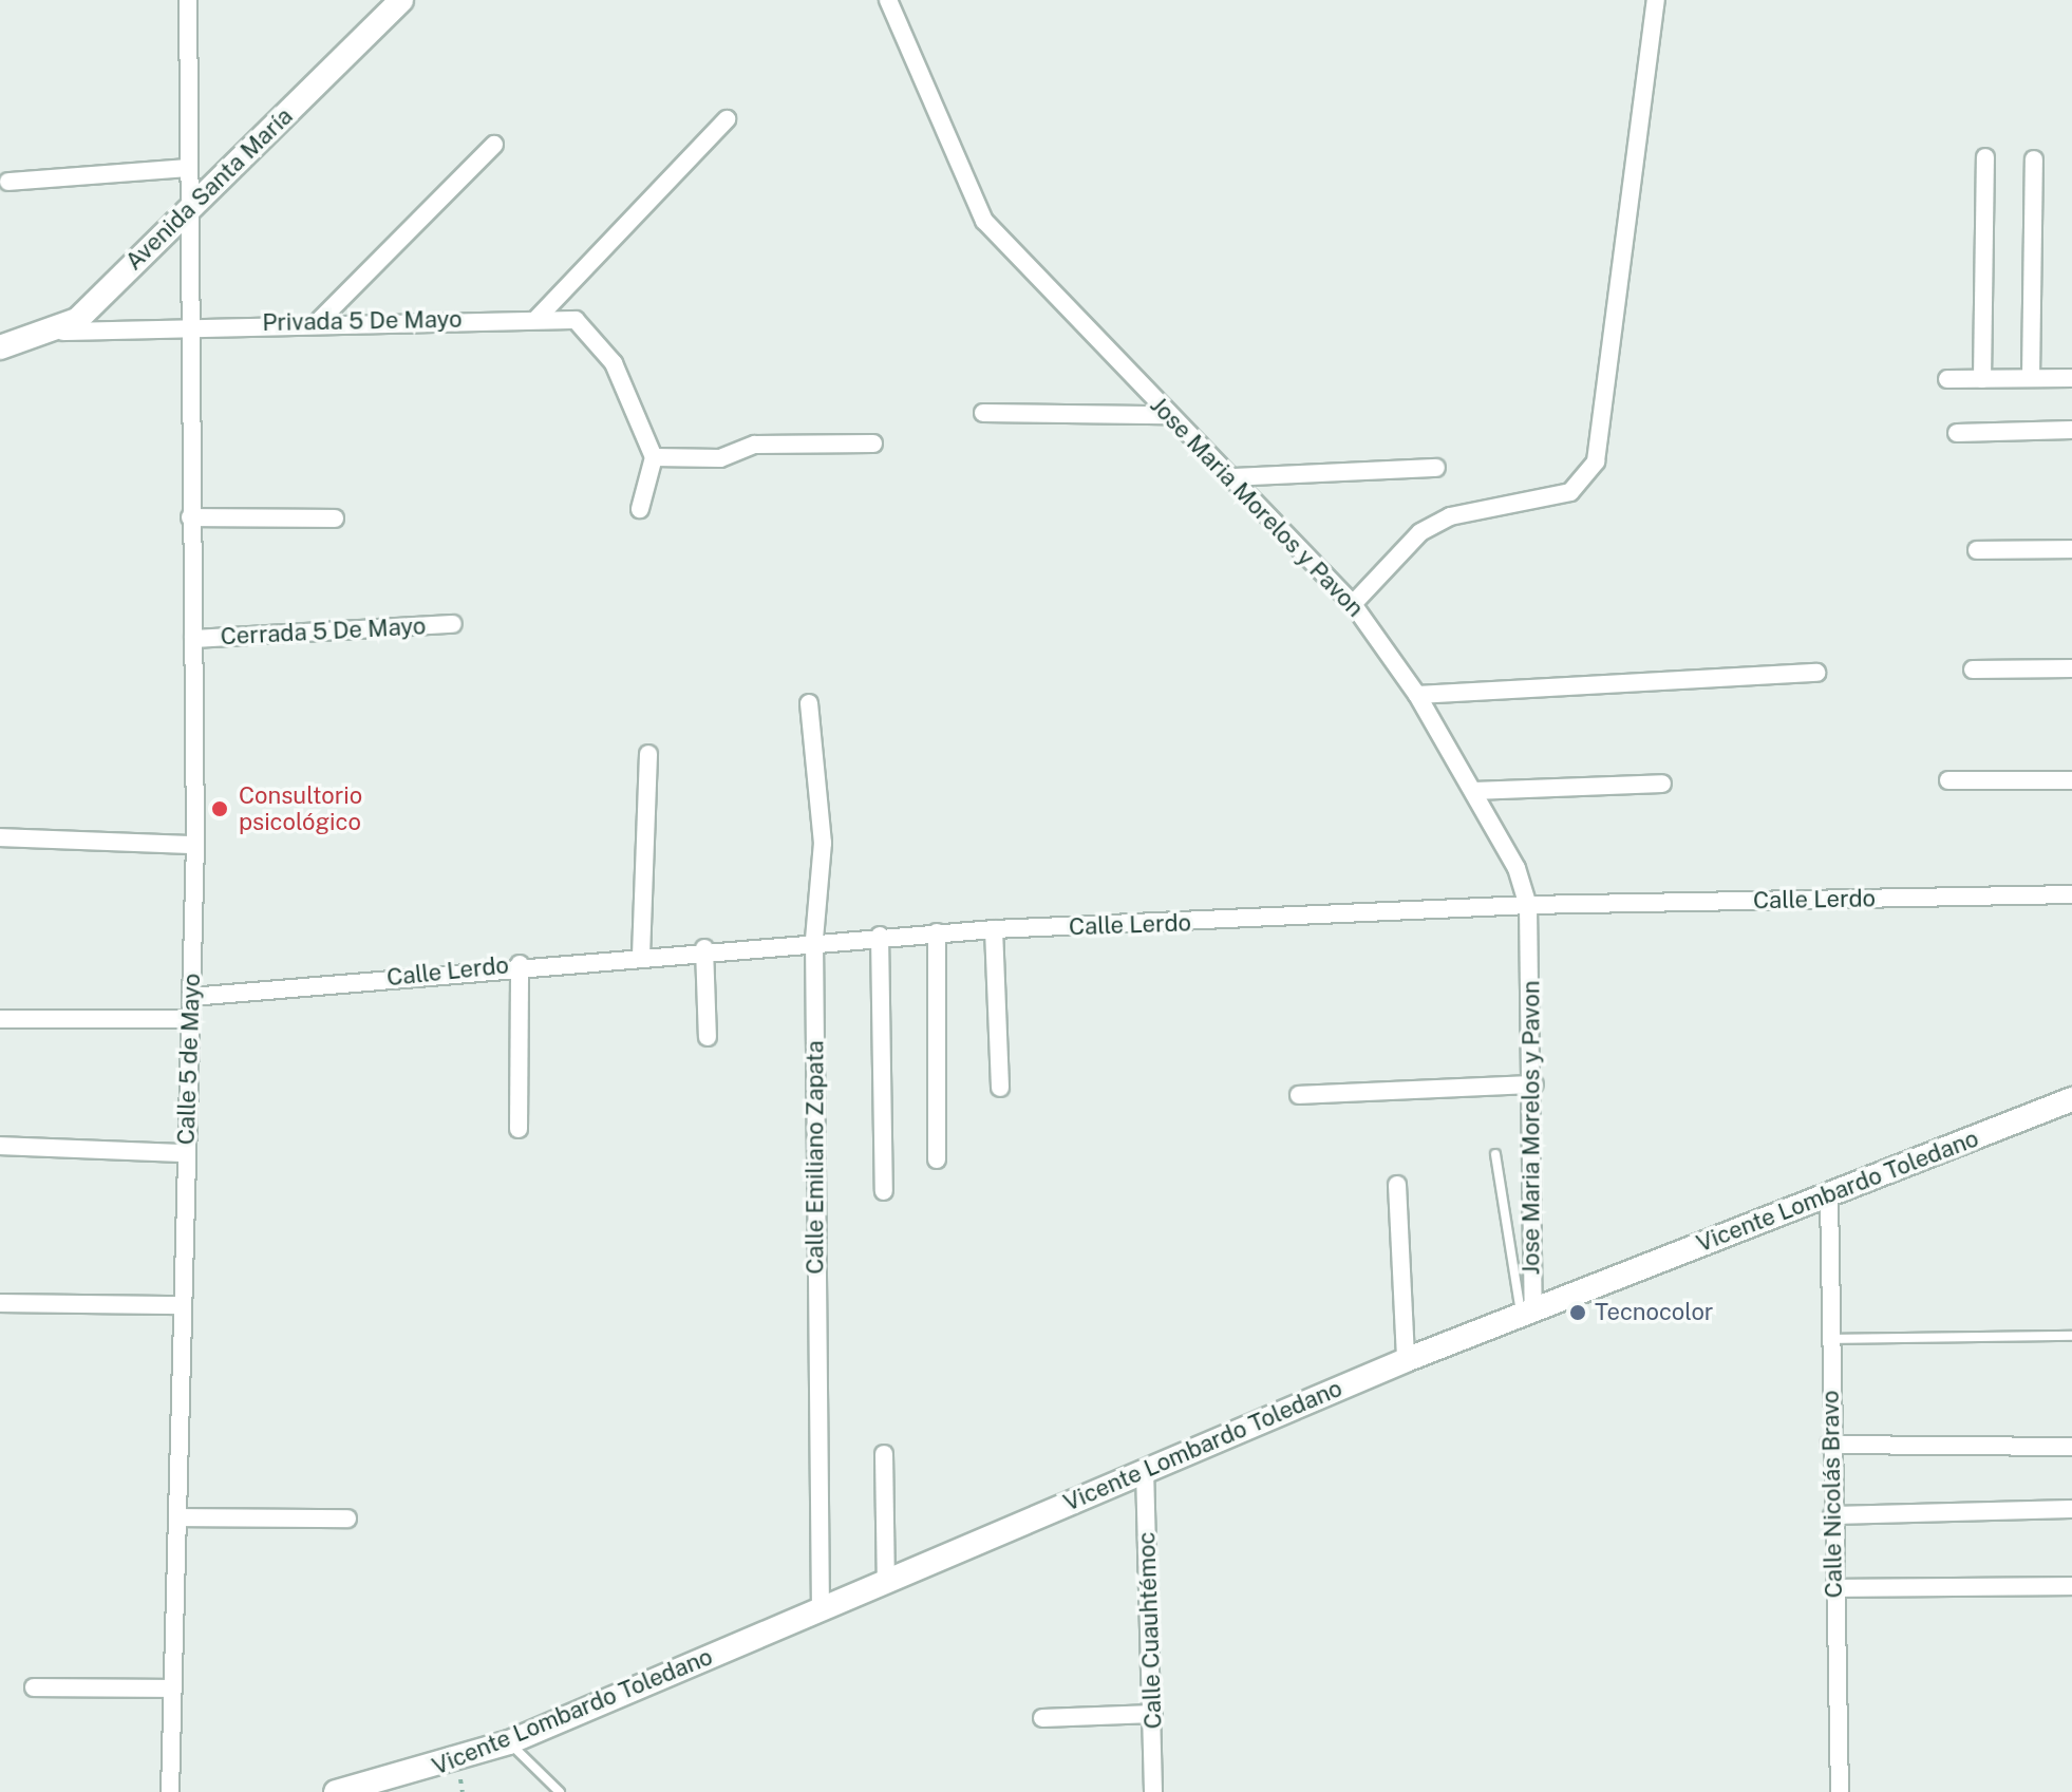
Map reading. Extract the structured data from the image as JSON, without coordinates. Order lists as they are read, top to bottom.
{
  "streets": {
    "main road": ["Avenida Santa María", "Vicente Lombardo Toledano"],
    "street": [
      "Privada 5 De Mayo",
      "Jose Maria Morelos y Pavon",
      "Cerrada 5 De Mayo",
      "Calle Lerdo",
      "Calle 5 de Mayo",
      "Calle Emiliano Zapata",
      "Calle Nicolás Bravo",
      "Calle Cuauhtémoc"
    ]
  },
  "crossings": [
    ["Avenida Santa María", "Calle 5 de Mayo"],
    ["Privada 5 De Mayo", "Calle 5 de Mayo"],
    ["Jose Maria Morelos y Pavon", "Calle Lerdo"],
    ["Jose Maria Morelos y Pavon", "Vicente Lombardo Toledano"],
    ["Cerrada 5 De Mayo", "Calle 5 de Mayo"],
    ["Calle Lerdo", "Calle 5 de Mayo"],
    ["Calle Lerdo", "Calle Emiliano Zapata"],
    ["Calle Emiliano Zapata", "Vicente Lombardo Toledano"],
    ["Vicente Lombardo Toledano", "Calle Nicolás Bravo"],
    ["Vicente Lombardo Toledano", "Calle Cuauhtémoc"]
  ],
  "places": ["Consultorio psicológico", "Tecnocolor"]
}
